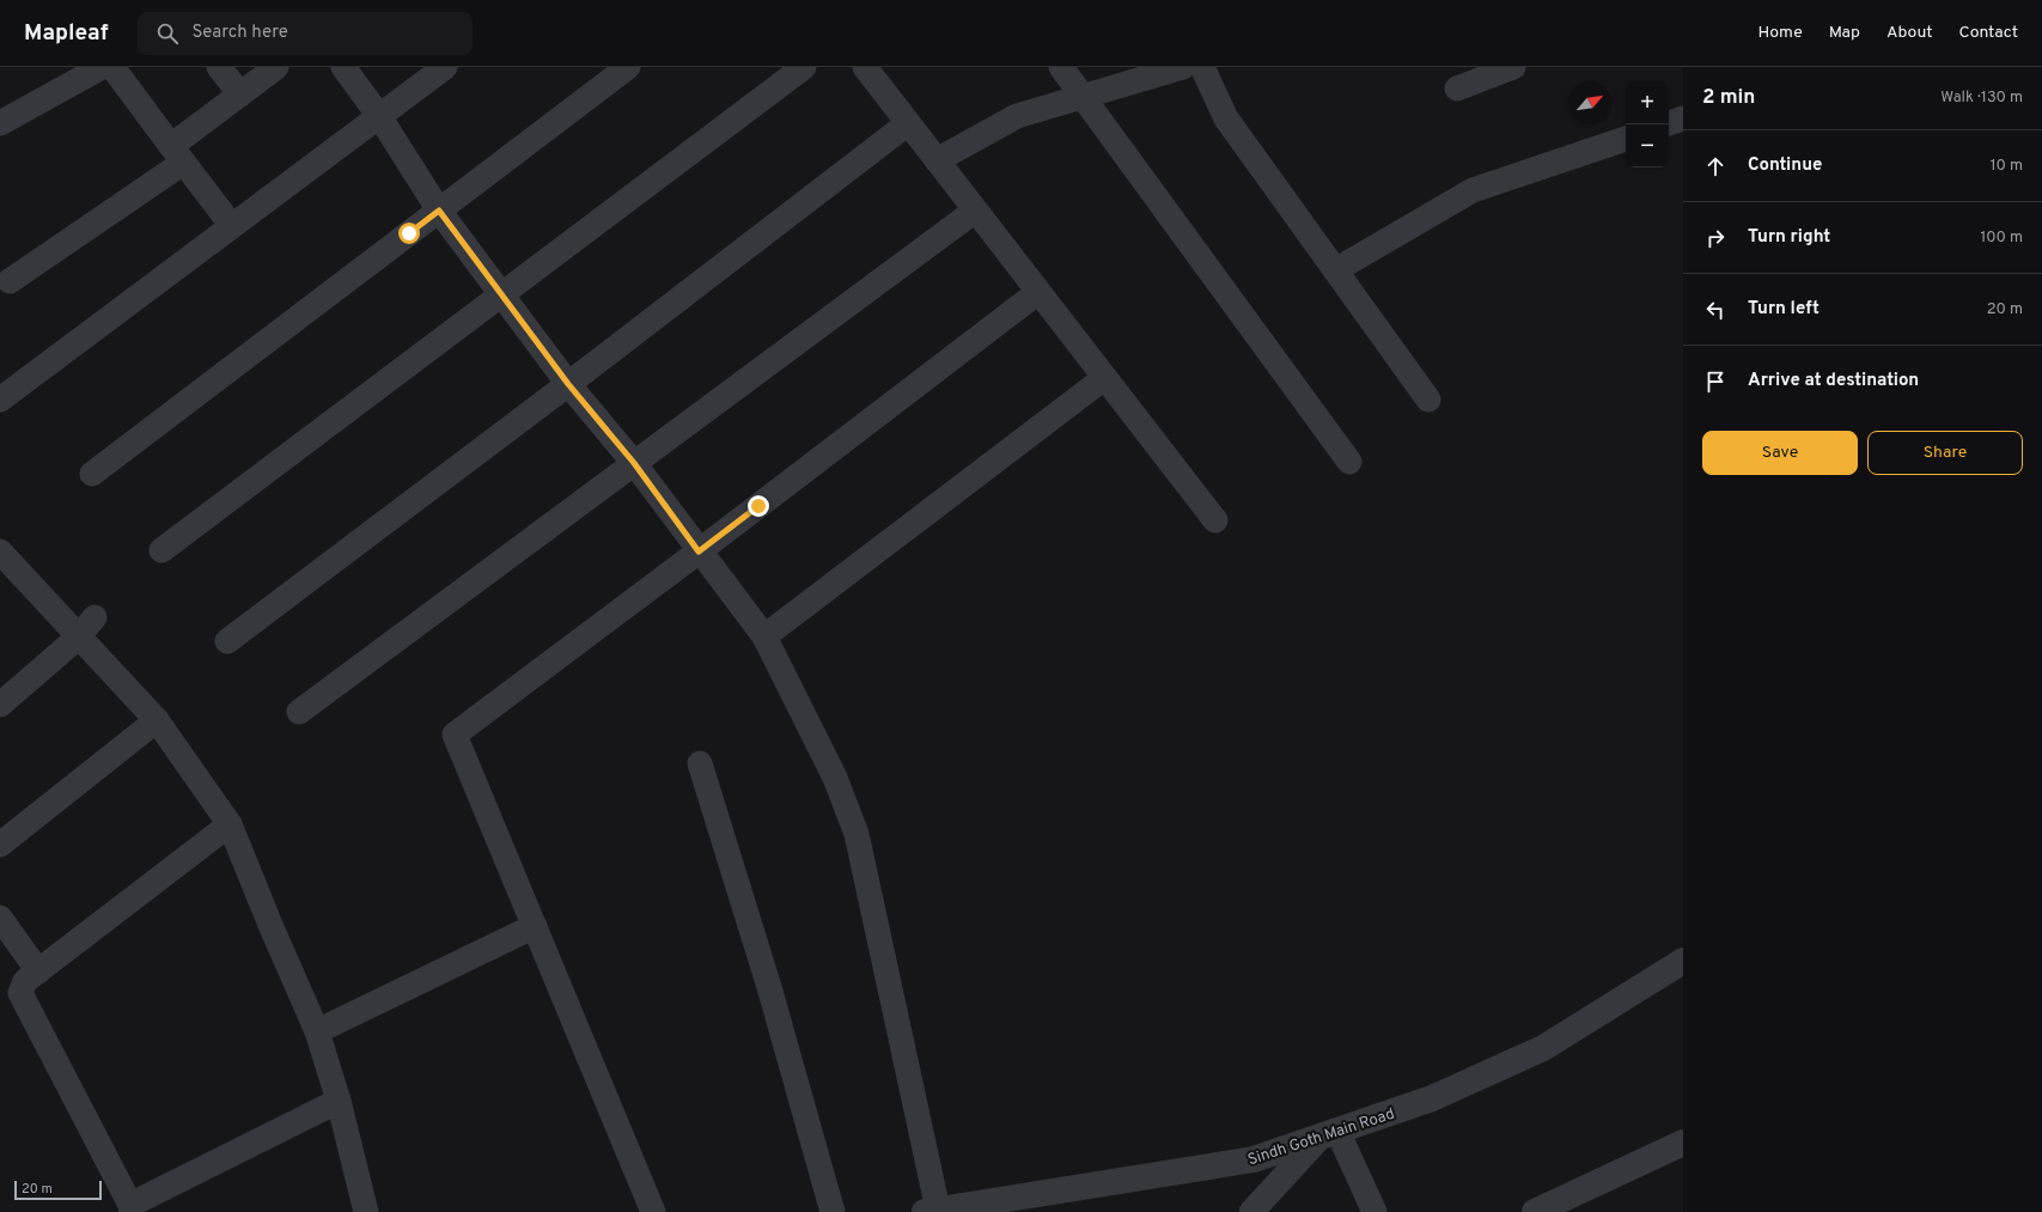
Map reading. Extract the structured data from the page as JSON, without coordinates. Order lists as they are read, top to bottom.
{
  "streets": {
    "street": ["Sindh Goth Main Road"]
  },
  "scale_bar": "20 m",
  "north": "top right",
  "page": {
    "header": "Mapleaf",
    "search": "Search here",
    "nav": [
      "Home",
      "Map",
      "About",
      "Contact"
    ],
    "heading": ["2 min", "Walk · 130 m"],
    "map_buttons": ["+", "−"],
    "list": [
      ["Continue", "10 m"],
      ["Turn right", "100 m"],
      ["Turn left", "20 m"],
      "Arrive at destination"
    ],
    "buttons": ["Save", "Share"],
    "scale": "20 m"
  }
}
